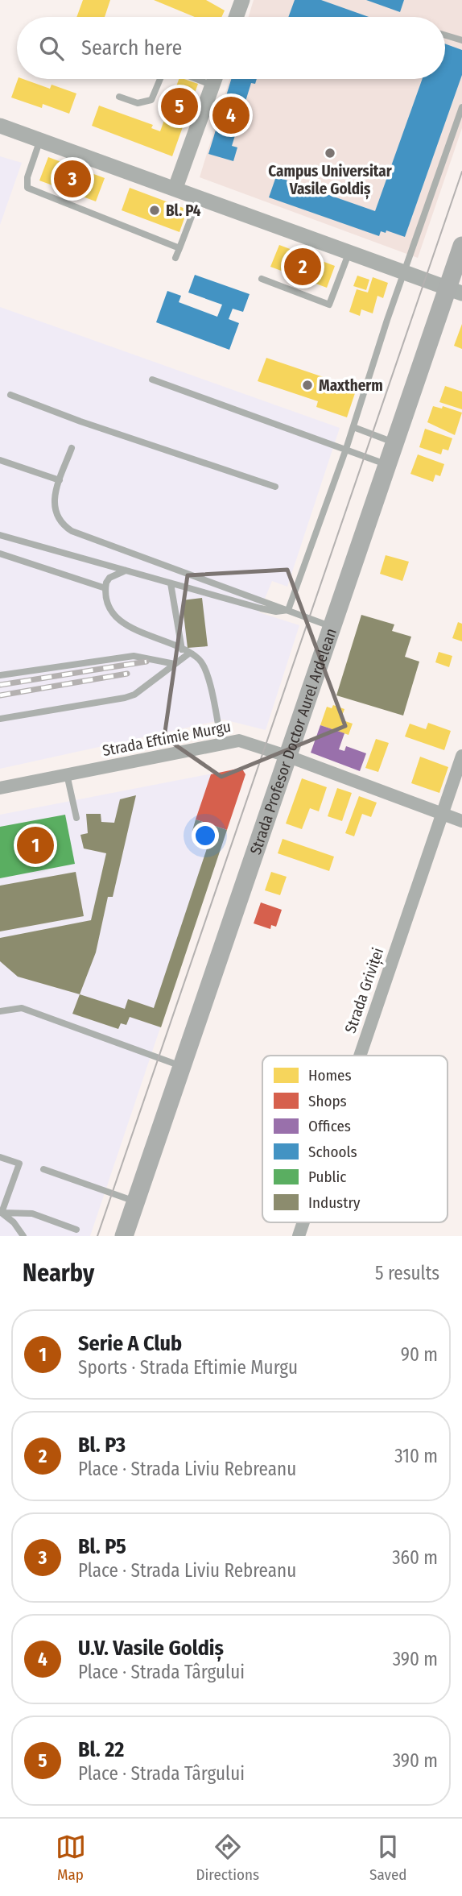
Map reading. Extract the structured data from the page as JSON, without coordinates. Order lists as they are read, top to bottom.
{
  "streets": {
    "main road": ["Strada Profesor Doctor Aurel Ardelean"],
    "street": ["Strada Eftimie Murgu", "Strada Griviței"]
  },
  "crossings": [
    ["Strada Eftimie Murgu", "Strada Profesor Doctor Aurel Ardelean"],
    ["Strada Eftimie Murgu", "Strada Griviței"]
  ],
  "places": ["Campus Universitar Vasile Goldiș", "Bl. P4", "Maxtherm"],
  "legend": [
    "Homes",
    "Shops",
    "Offices",
    "Schools",
    "Public",
    "Industry"
  ],
  "page": {
    "search": "Search here",
    "pins": [
      "5",
      "4",
      "3",
      "2",
      "1"
    ],
    "heading": ["Nearby", "5 results"],
    "list": [
      {
        "mark": "1",
        "name": "Serie A Club",
        "note": "Sports · Strada Eftimie Murgu",
        "value": "90 m"
      },
      {
        "mark": "2",
        "name": "Bl. P3",
        "note": "Place · Strada Liviu Rebreanu",
        "value": "310 m"
      },
      {
        "mark": "3",
        "name": "Bl. P5",
        "note": "Place · Strada Liviu Rebreanu",
        "value": "360 m"
      },
      {
        "mark": "4",
        "name": "U.V. Vasile Goldiș",
        "note": "Place · Strada Târgului",
        "value": "390 m"
      },
      {
        "mark": "5",
        "name": "Bl. 22",
        "note": "Place · Strada Târgului",
        "value": "390 m"
      }
    ],
    "nav": ["Map", "Directions", "Saved"]
  }
}
